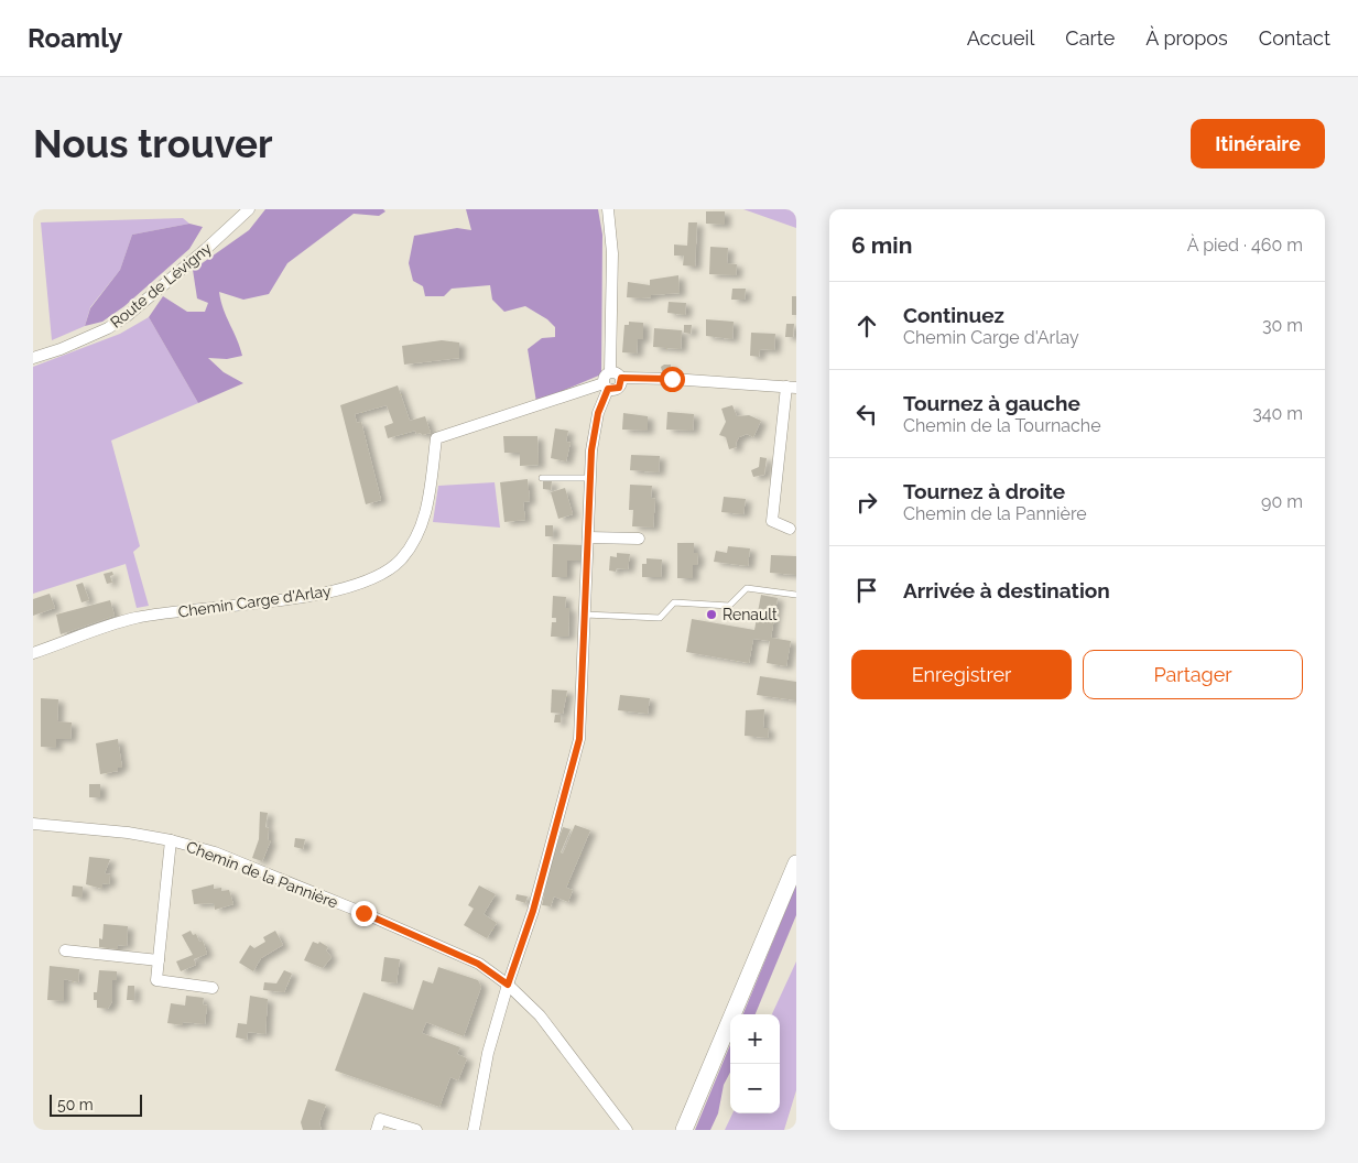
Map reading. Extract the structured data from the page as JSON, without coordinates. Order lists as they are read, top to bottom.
{
  "streets": {
    "street": ["Route de Lévigny", "Chemin Carge d'Arlay", "Chemin de la Pannière"]
  },
  "places": ["Renault"],
  "scale_bar": "50 m",
  "page": {
    "header": "Roamly",
    "nav": [
      "Accueil",
      "Carte",
      "À propos",
      "Contact"
    ],
    "buttons": [
      "Itinéraire",
      ["Enregistrer", "Partager"]
    ],
    "title": "Nous trouver",
    "heading": ["6 min", "À pied · 460 m"],
    "list": [
      ["Continuez", "Chemin Carge d'Arlay", "30 m"],
      ["Tournez à gauche", "Chemin de la Tournache", "340 m"],
      ["Tournez à droite", "Chemin de la Pannière", "90 m"],
      "Arrivée à destination"
    ],
    "map_buttons": ["+", "−"],
    "scale": "50 m"
  }
}
